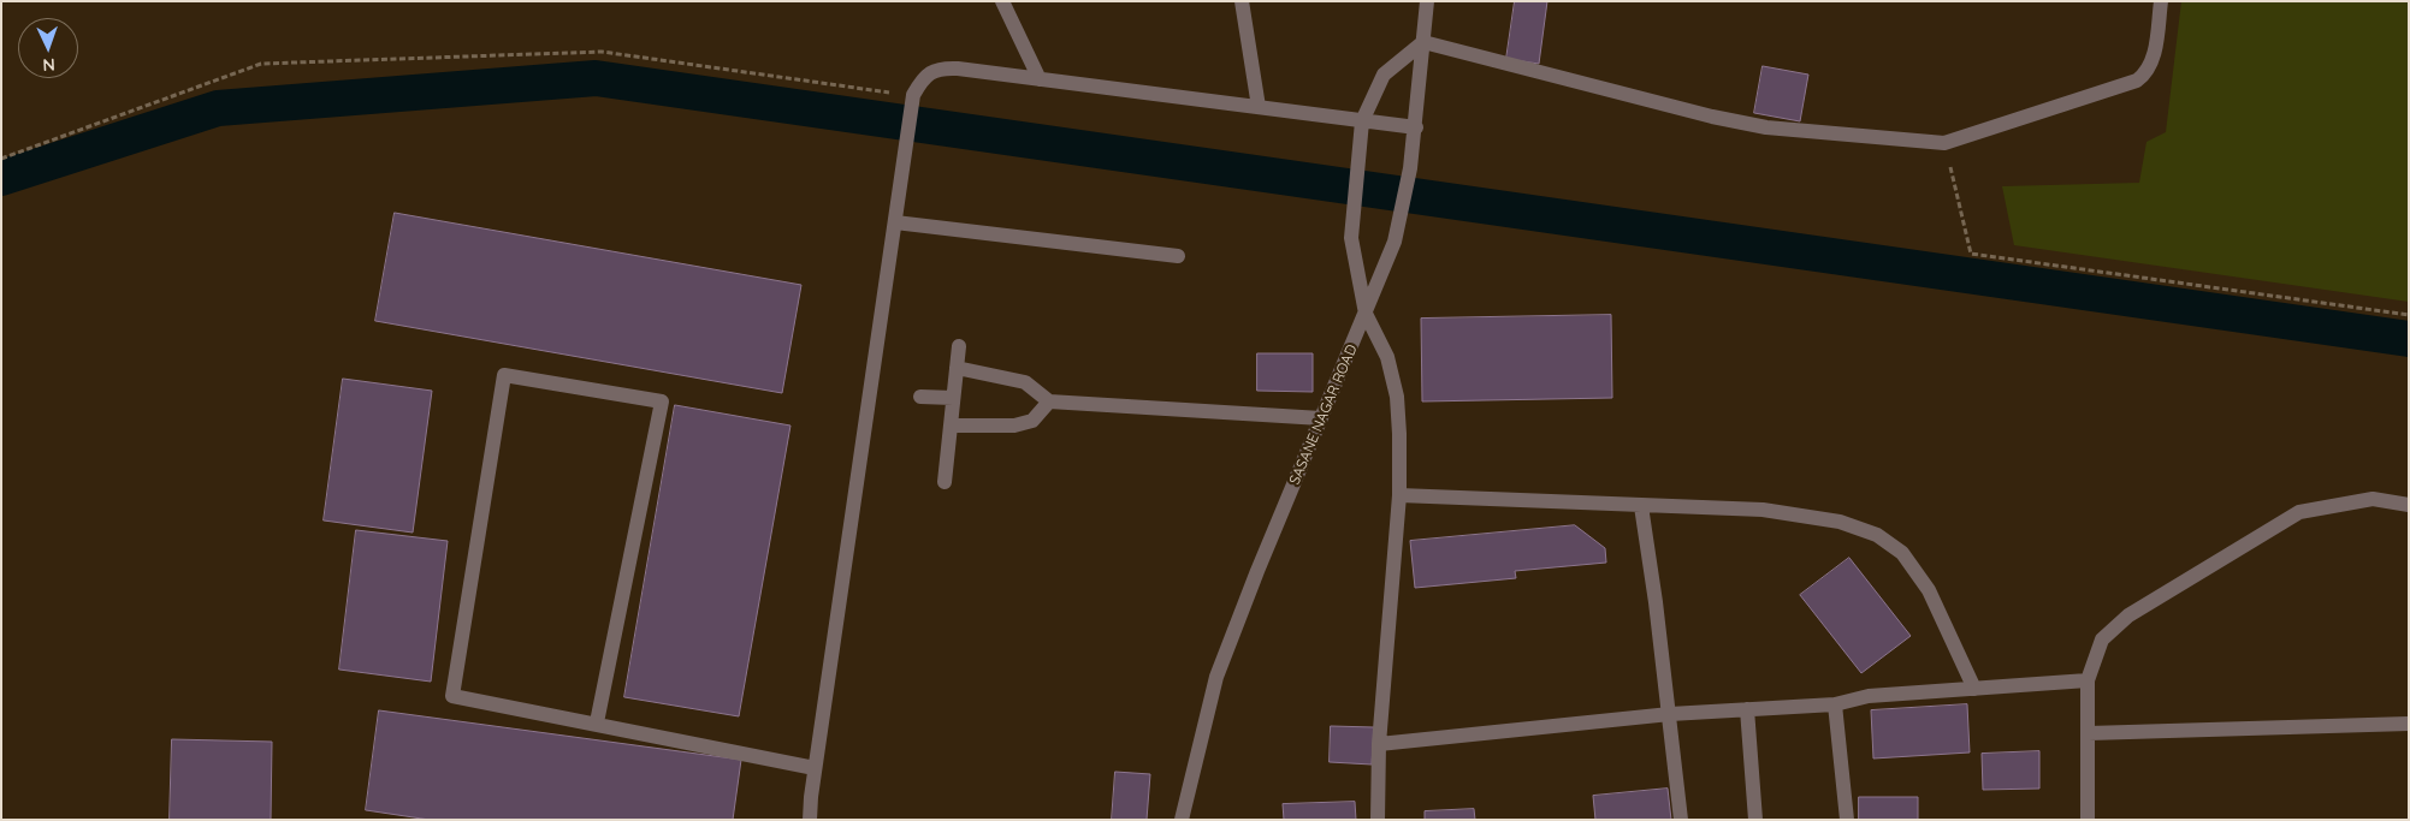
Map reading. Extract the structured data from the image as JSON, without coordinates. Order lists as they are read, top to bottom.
{
  "streets": {
    "street": ["SASANE NAGAR ROAD"]
  },
  "north": "bottom"
}
